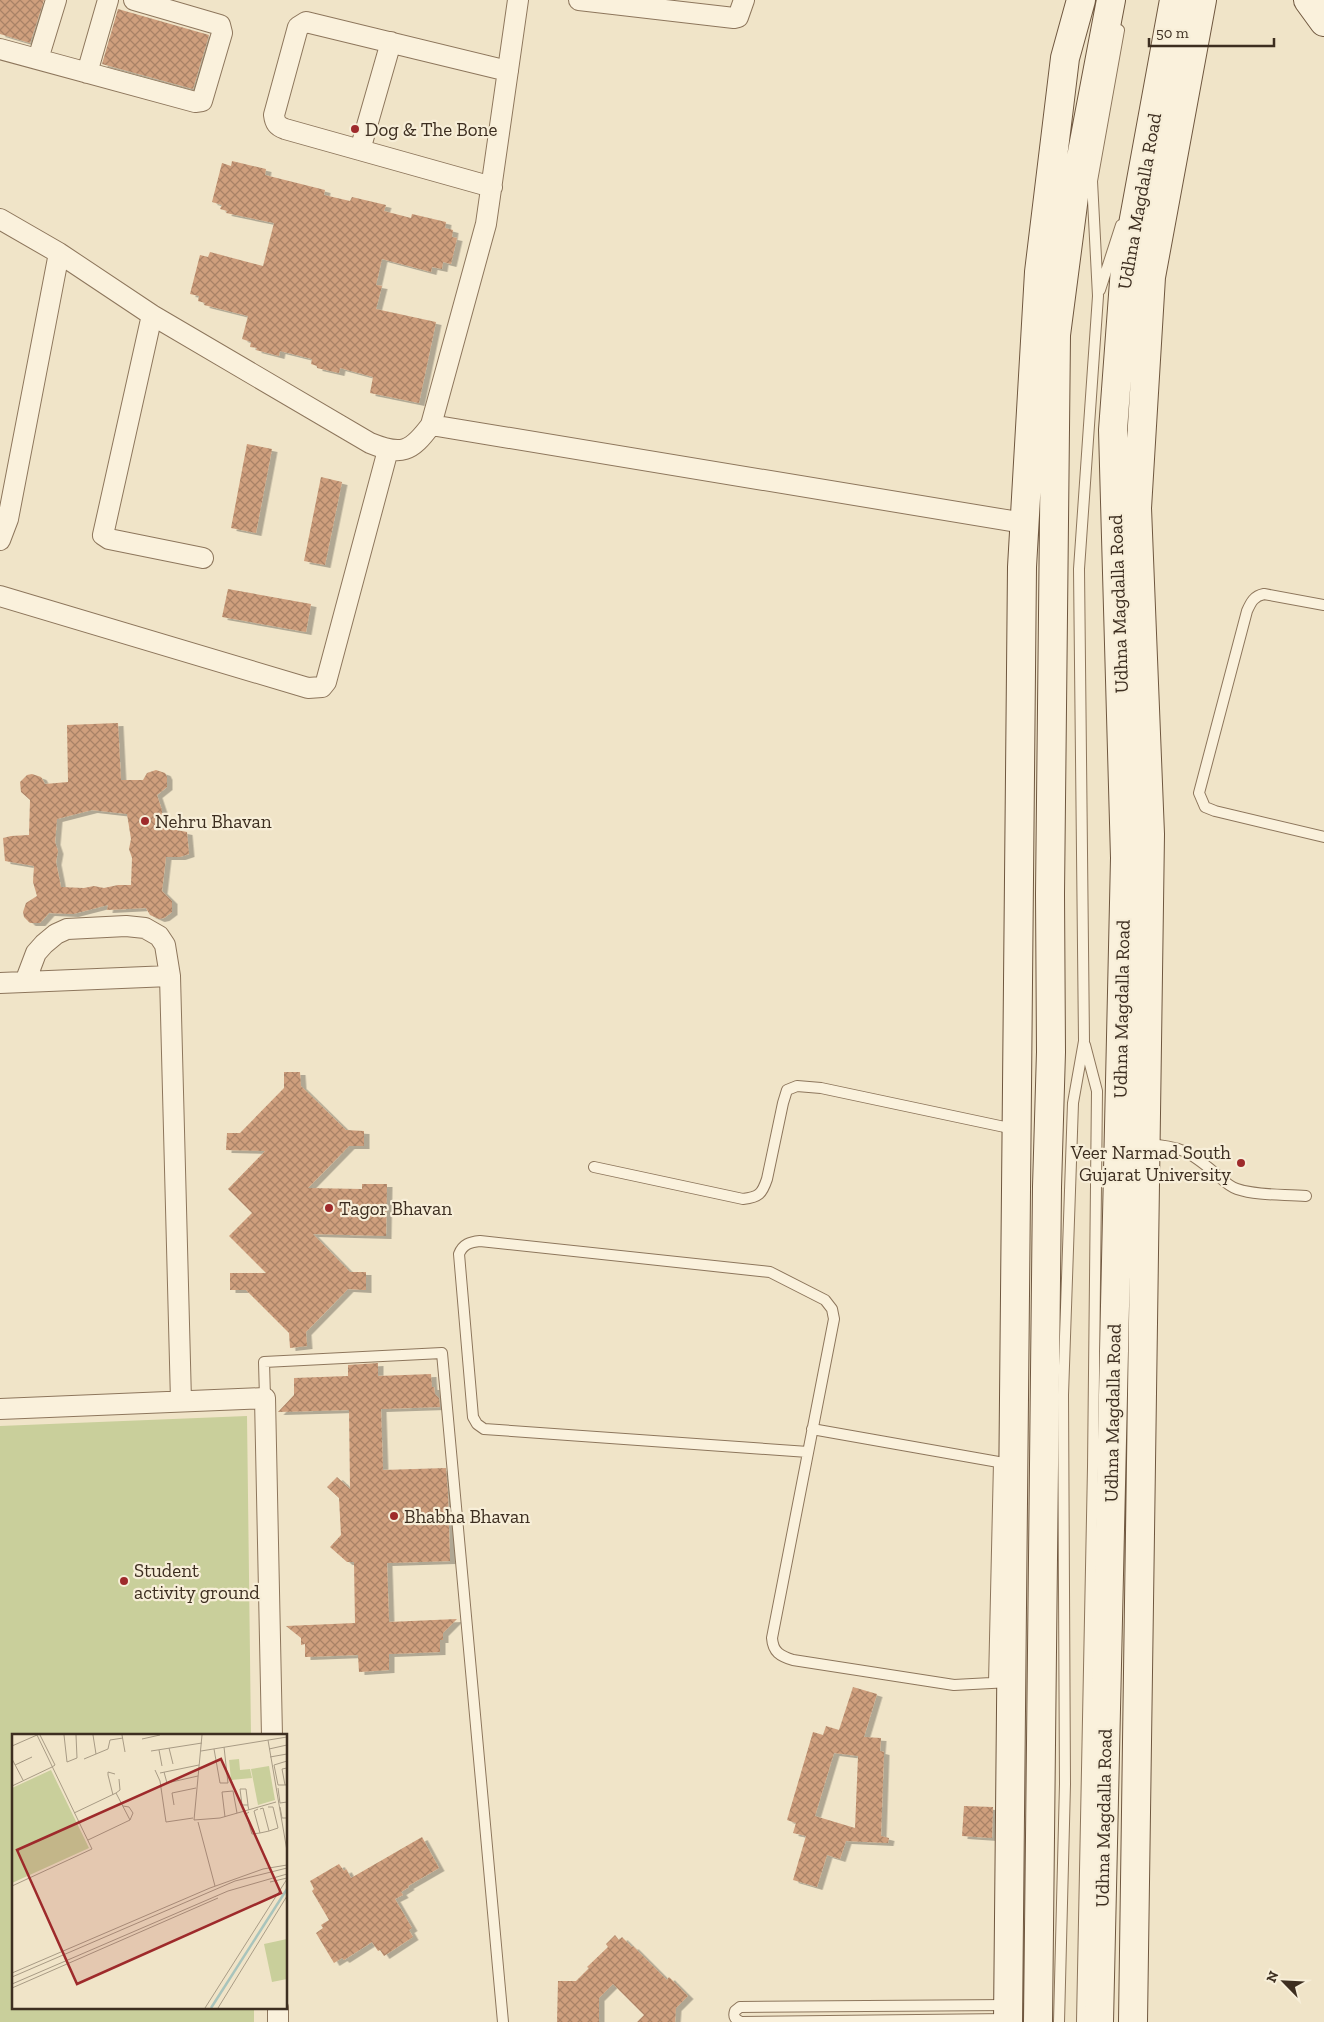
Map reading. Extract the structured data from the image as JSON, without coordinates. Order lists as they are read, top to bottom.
{
  "streets": {
    "main road": ["Udhna Magdalla Road"]
  },
  "places": [
    "Dog & The Bone",
    "Nehru Bhavan",
    "Veer Narmad South Gujarat University",
    "Tagor Bhavan",
    "Bhabha Bhavan",
    "Student activity ground"
  ],
  "scale_bar": "50 m",
  "north": "top left"
}
